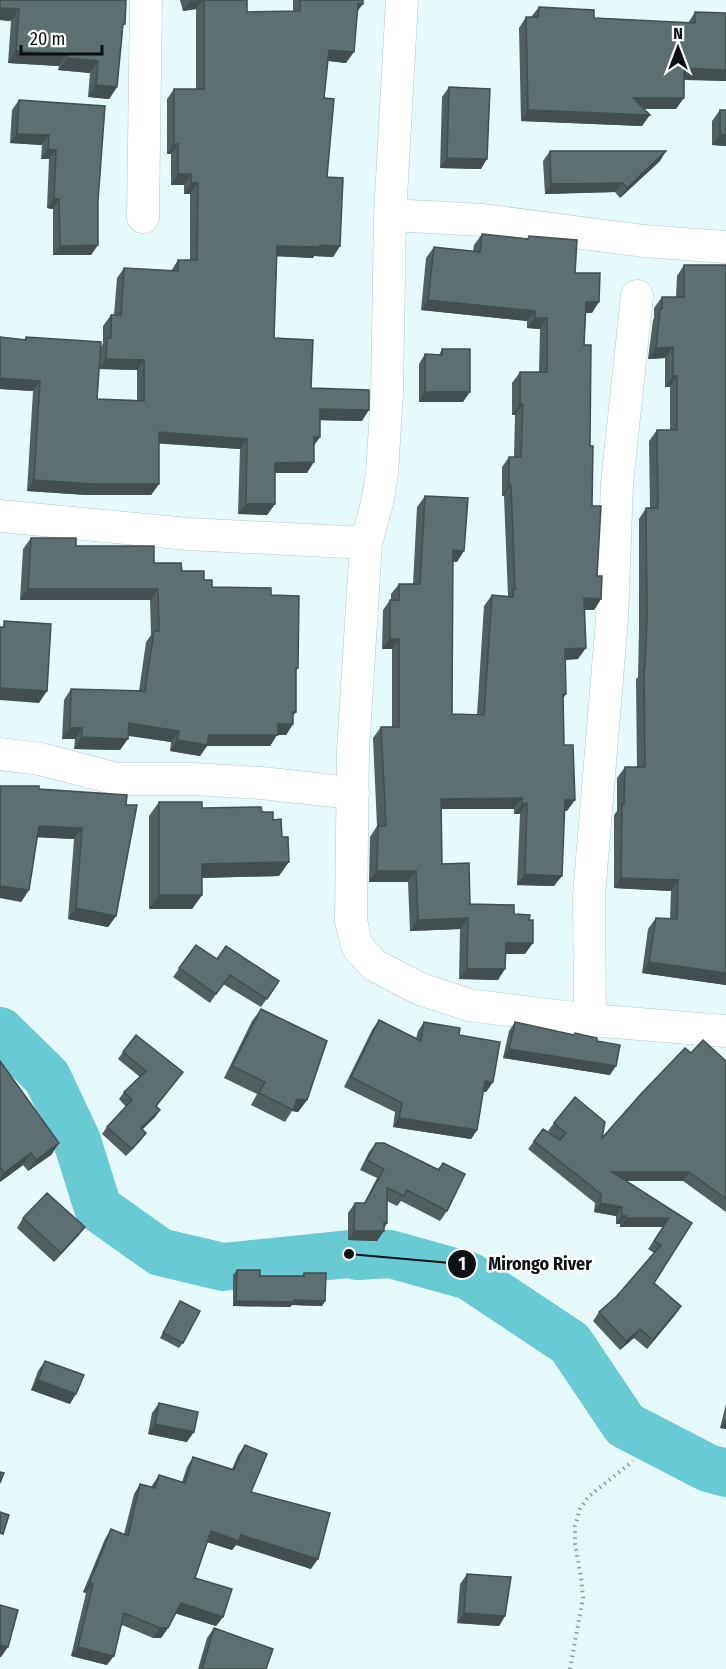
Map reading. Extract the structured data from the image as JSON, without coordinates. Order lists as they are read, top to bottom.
{
  "places": ["Mirongo River"],
  "scale_bar": "20 m",
  "north": "top"
}
